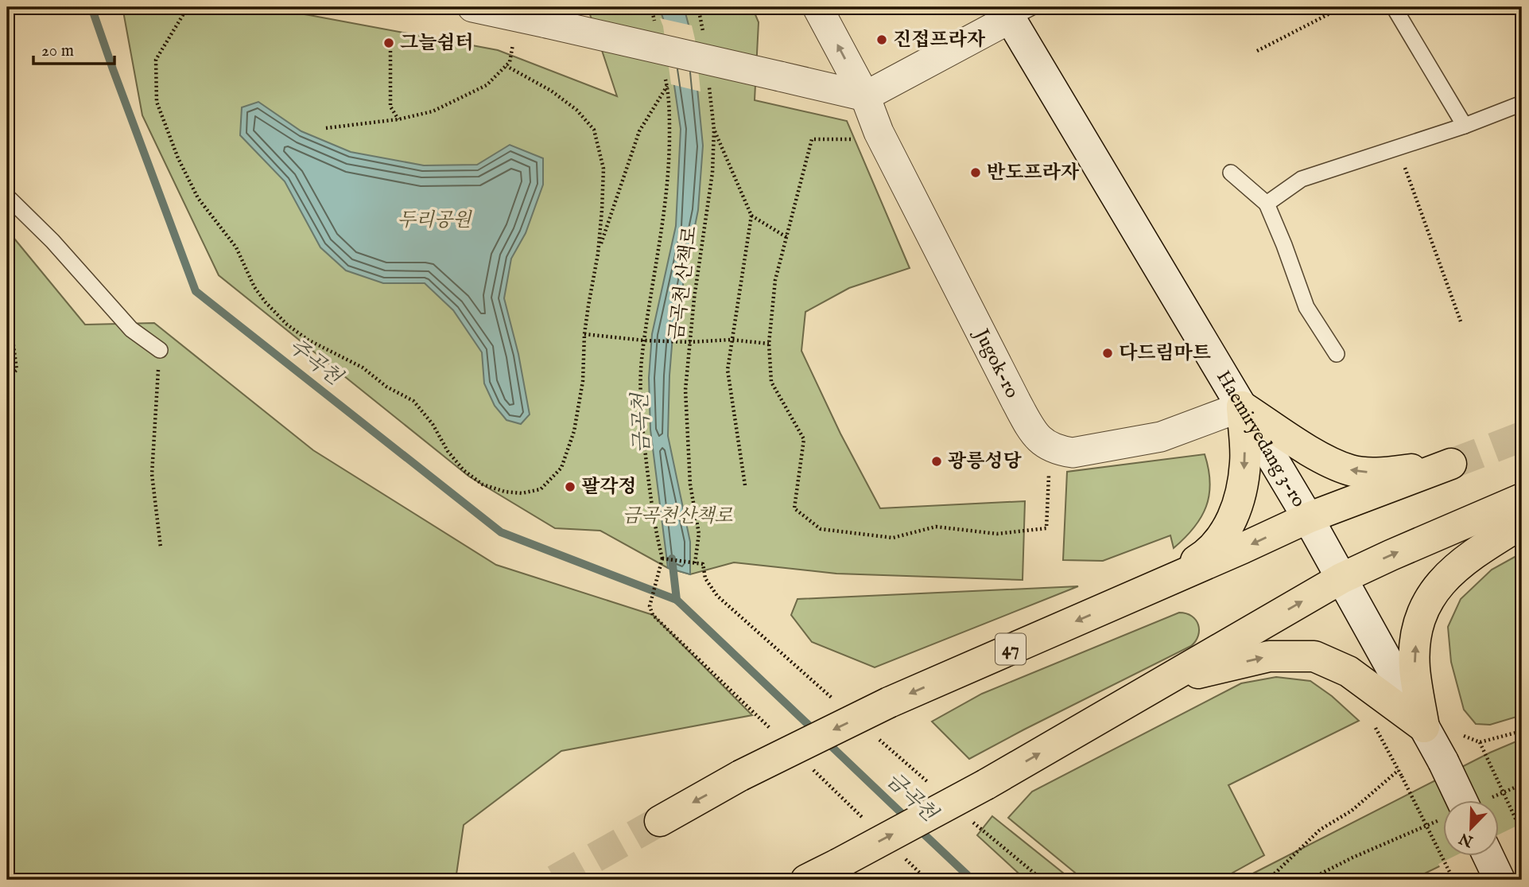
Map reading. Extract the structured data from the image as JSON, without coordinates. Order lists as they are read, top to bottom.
{
  "streets": {
    "highway": ["47"],
    "street": ["Jugok-ro", "Haemiryedang 3-ro"],
    "path": ["금곡천 산책로"]
  },
  "crossings": [
    ["Haemiryedang 3-ro", "47"]
  ],
  "water": ["주곡천", "금곡천"],
  "parks": ["두리공원", "금곡천산책로"],
  "places": [
    "진접프라자",
    "그늘쉼터",
    "반도프라자",
    "다드림마트",
    "광릉성당",
    "팔각정"
  ],
  "scale_bar": "20 m",
  "north": "bottom left"
}
